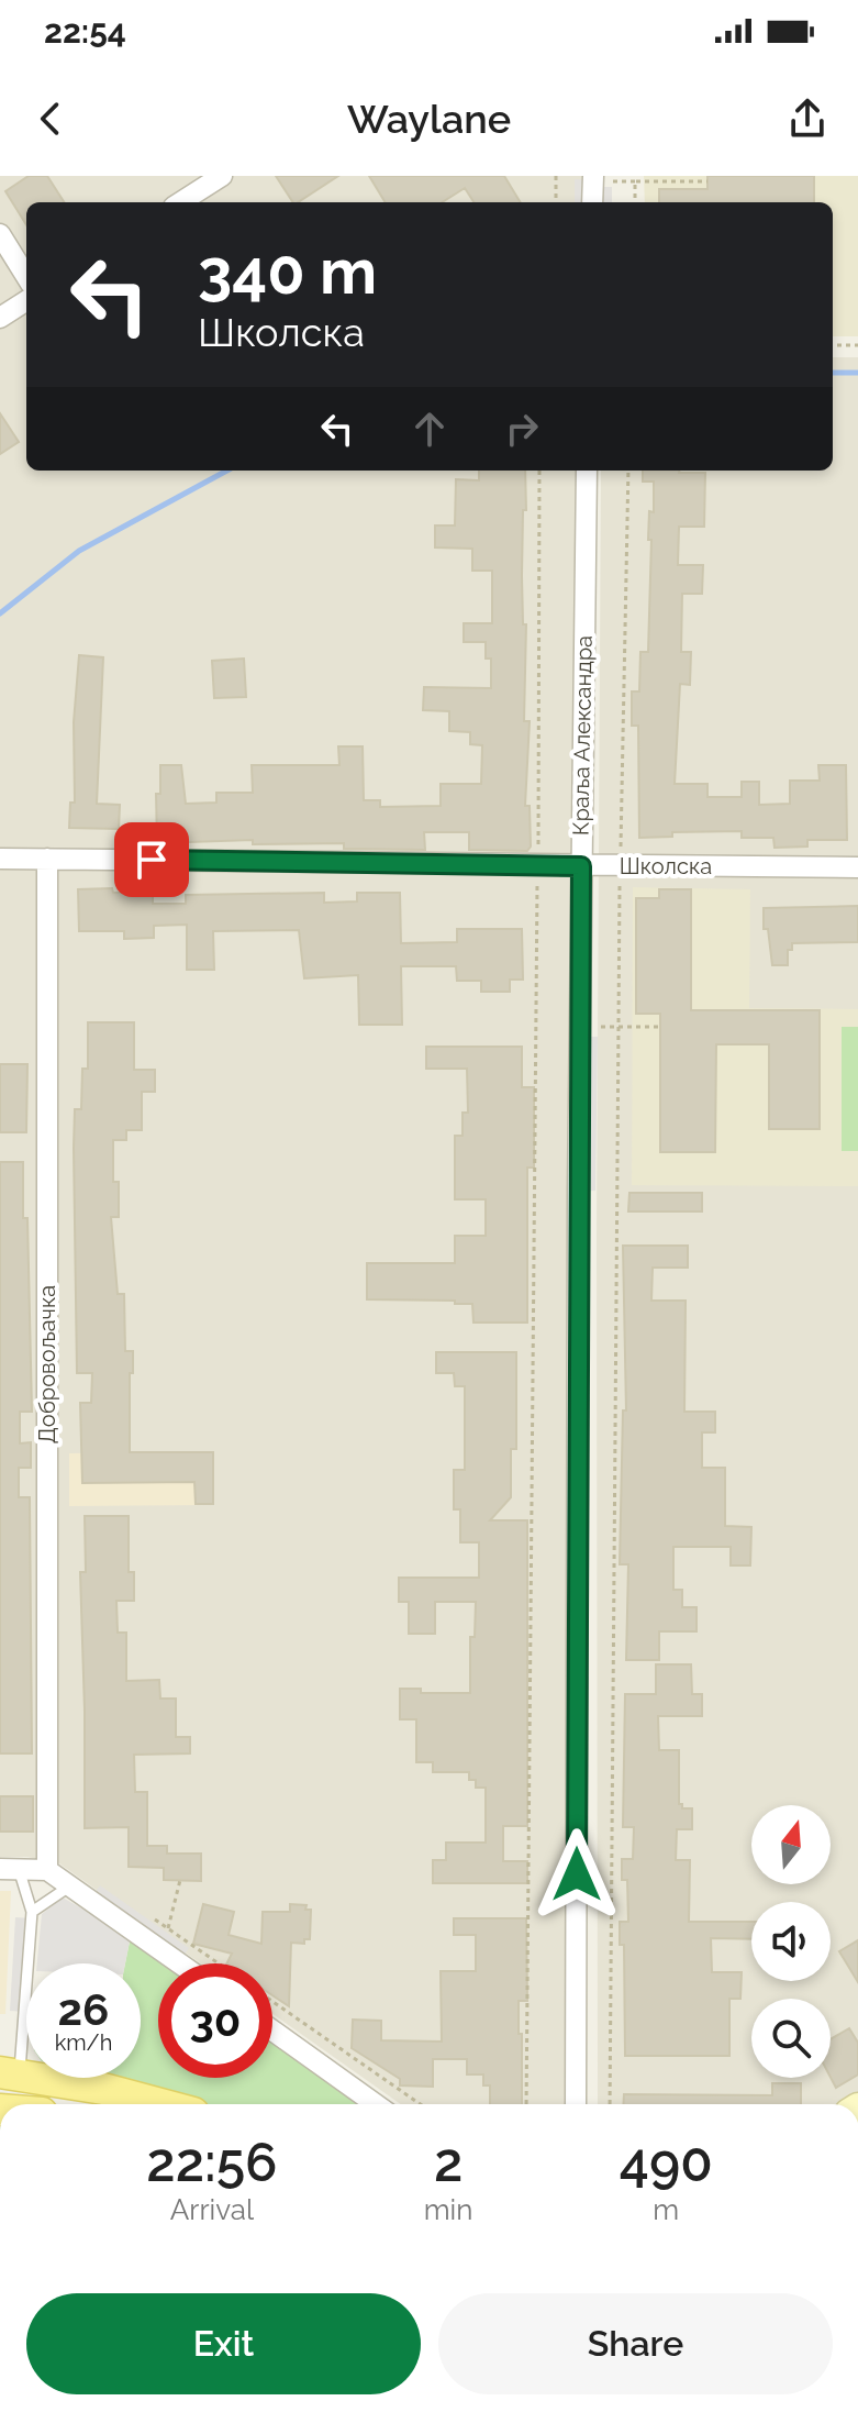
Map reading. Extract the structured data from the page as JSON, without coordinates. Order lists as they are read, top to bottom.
{
  "streets": {
    "street": ["Краља Александра", "Школска", "Добровољачка"]
  },
  "crossings": [
    ["Краља Александра", "Школска"],
    ["Школска", "Добровољачка"]
  ],
  "north": "top",
  "page": {
    "status": "22:54",
    "header": "Waylane",
    "turn": ["340 m", "Школска"],
    "speed": "26 km/h",
    "limit": "30",
    "eta": [
      "22:56",
      "Arrival",
      "2",
      "min",
      "490",
      "m"
    ],
    "buttons": ["Exit", "Share"]
  }
}
